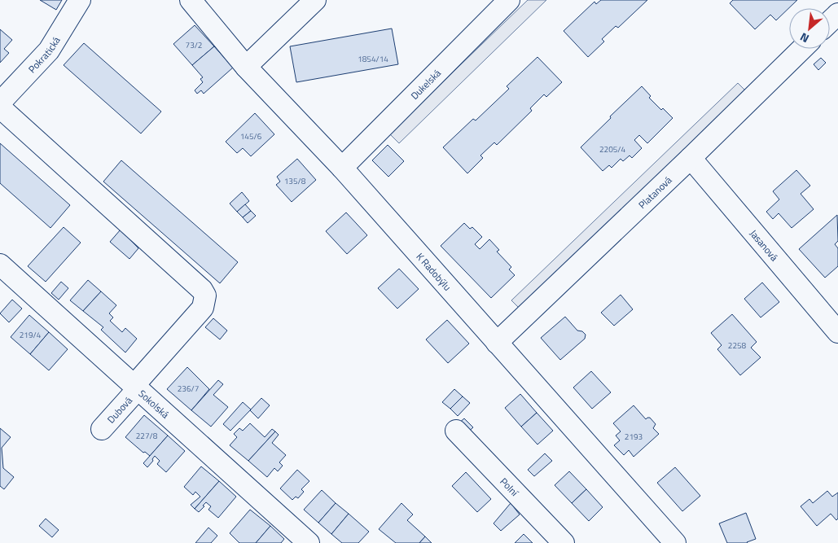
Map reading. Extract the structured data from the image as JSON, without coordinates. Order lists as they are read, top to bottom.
{
  "streets": {
    "street": [
      "Pokratická",
      "Dukelská",
      "Platanová",
      "Jasanová",
      "K Radobýlu",
      "Sokolská",
      "Dubová",
      "Polní"
    ]
  },
  "crossings": [
    ["Dukelská", "K Radobýlu"],
    ["Platanová", "Jasanová"],
    ["Platanová", "K Radobýlu"],
    ["Sokolská", "Dubová"]
  ],
  "house_numbers": [
    "73/2",
    "1854/14",
    "145/6",
    "2205/4",
    "135/8",
    "219/4",
    "2258",
    "236/7",
    "227/8",
    "2193"
  ],
  "north": "bottom left"
}
